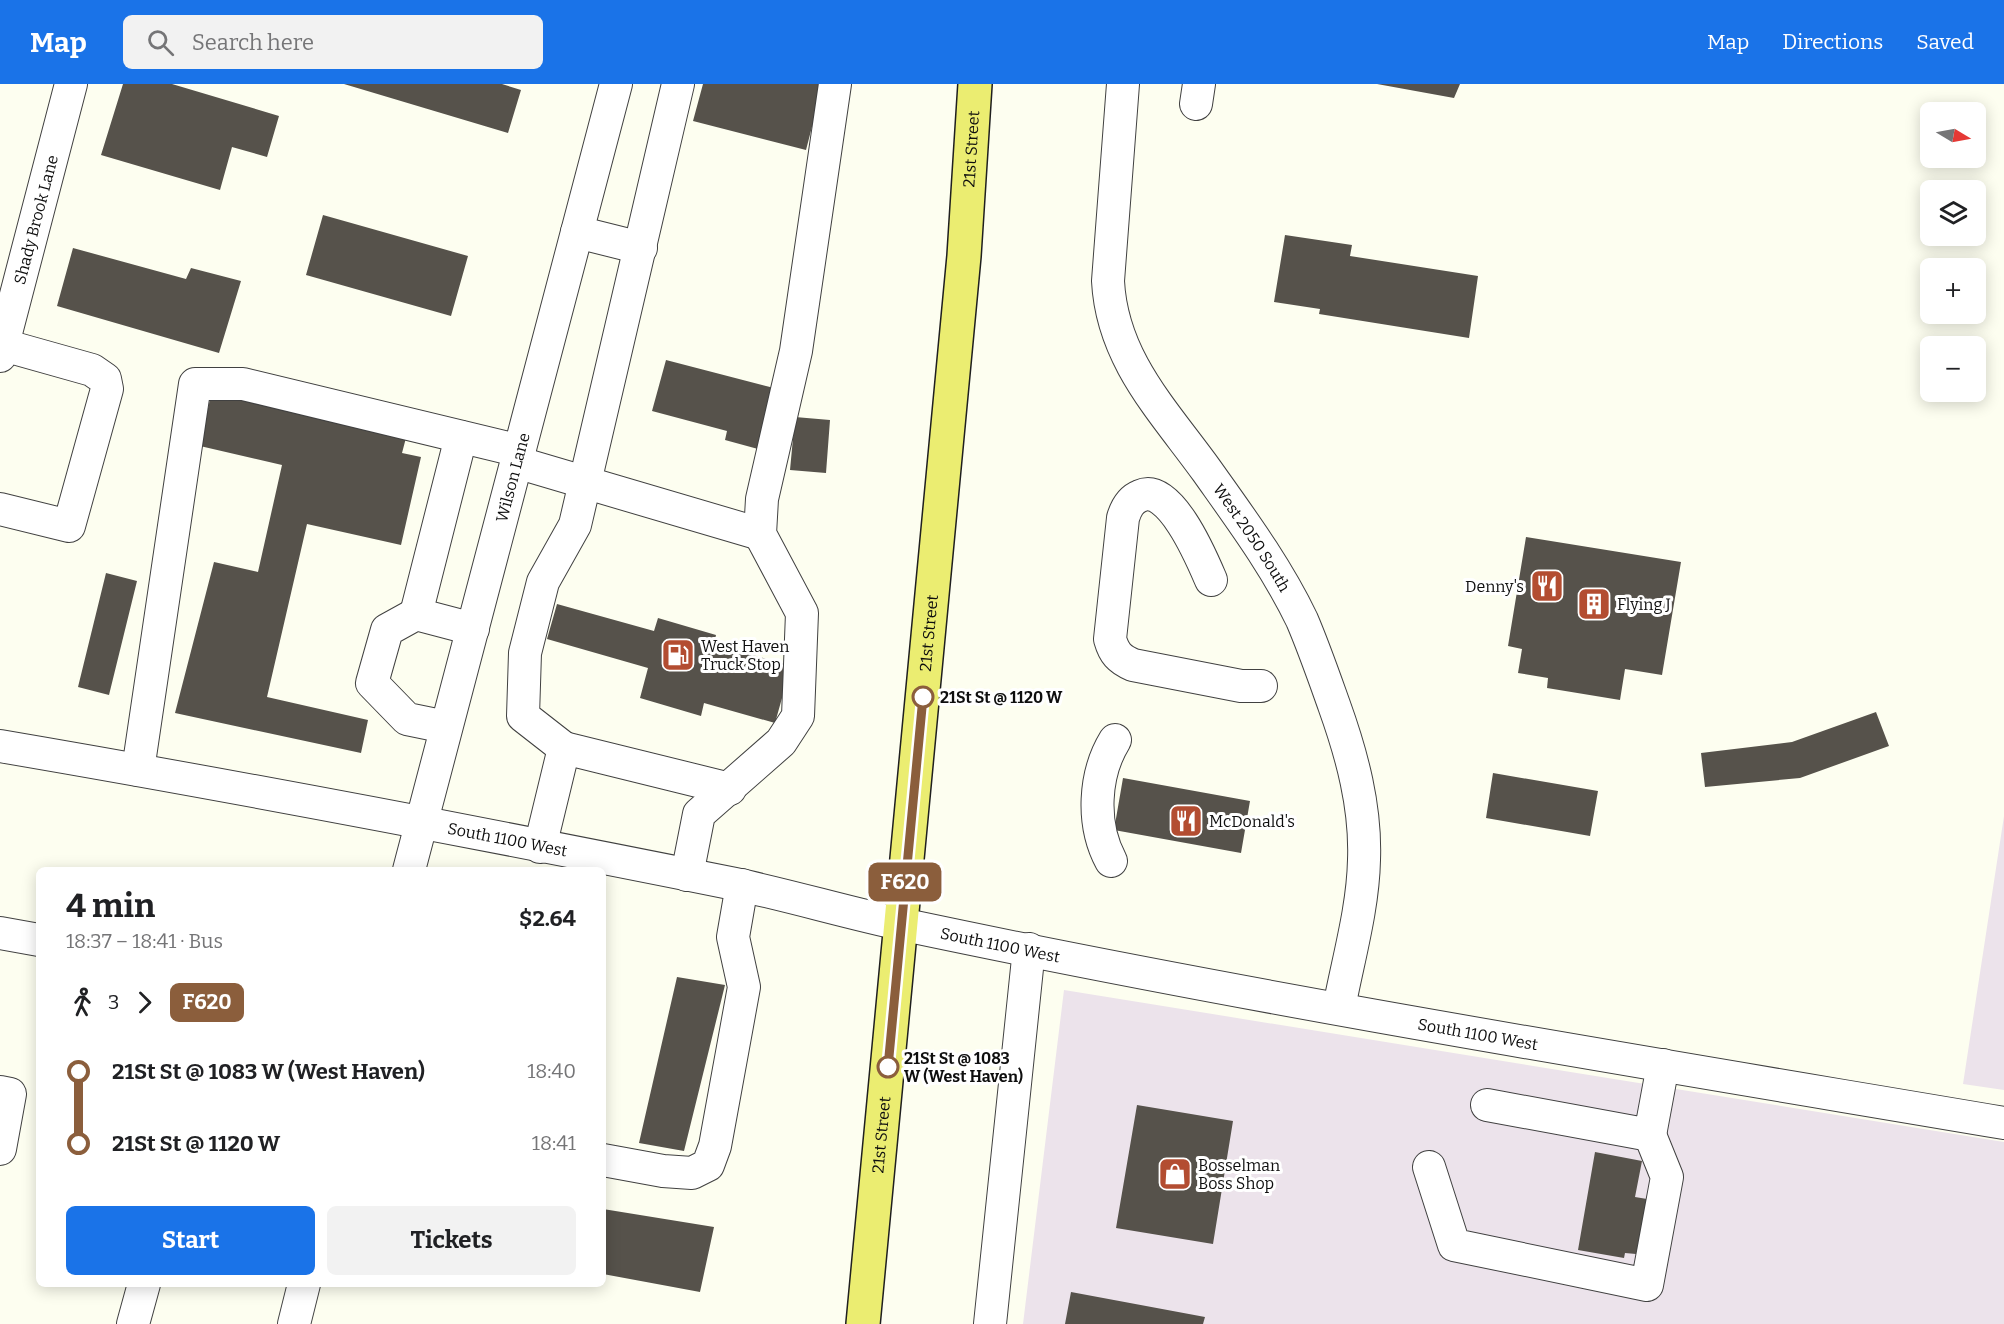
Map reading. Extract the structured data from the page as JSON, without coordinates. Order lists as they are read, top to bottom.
{
  "streets": {
    "main road": ["21st Street"],
    "street": [
      "Shady Brook Lane",
      "Wilson Lane",
      "West 2050 South",
      "South 1100 West"
    ]
  },
  "crossings": [
    ["21st Street", "South 1100 West"],
    ["Wilson Lane", "South 1100 West"],
    ["West 2050 South", "South 1100 West"]
  ],
  "places": {
    "restaurant": ["Denny's", "McDonald's"],
    "building": ["Flying J"],
    "fuel station": ["West Haven Truck Stop"],
    "other": ["21St St @ 1120 W", "21St St @ 1083 W (West Haven)"],
    "shop": ["Bosselman Boss Shop"]
  },
  "lines": ["bus line F620"],
  "north": "right",
  "page": {
    "header": "Map",
    "search": "Search here",
    "nav": ["Map", "Directions", "Saved"],
    "on_map": "F620",
    "map_buttons": ["+", "−"],
    "heading": ["4 min", "18:37 – 18:41 · Bus", "$2.64"],
    "legs": ["3", "F620"],
    "list": [
      {
        "name": "21St St @ 1083 W (West Haven)",
        "value": "18:40"
      },
      {
        "name": "21St St @ 1120 W",
        "value": "18:41"
      }
    ],
    "buttons": ["Start", "Tickets"]
  }
}
